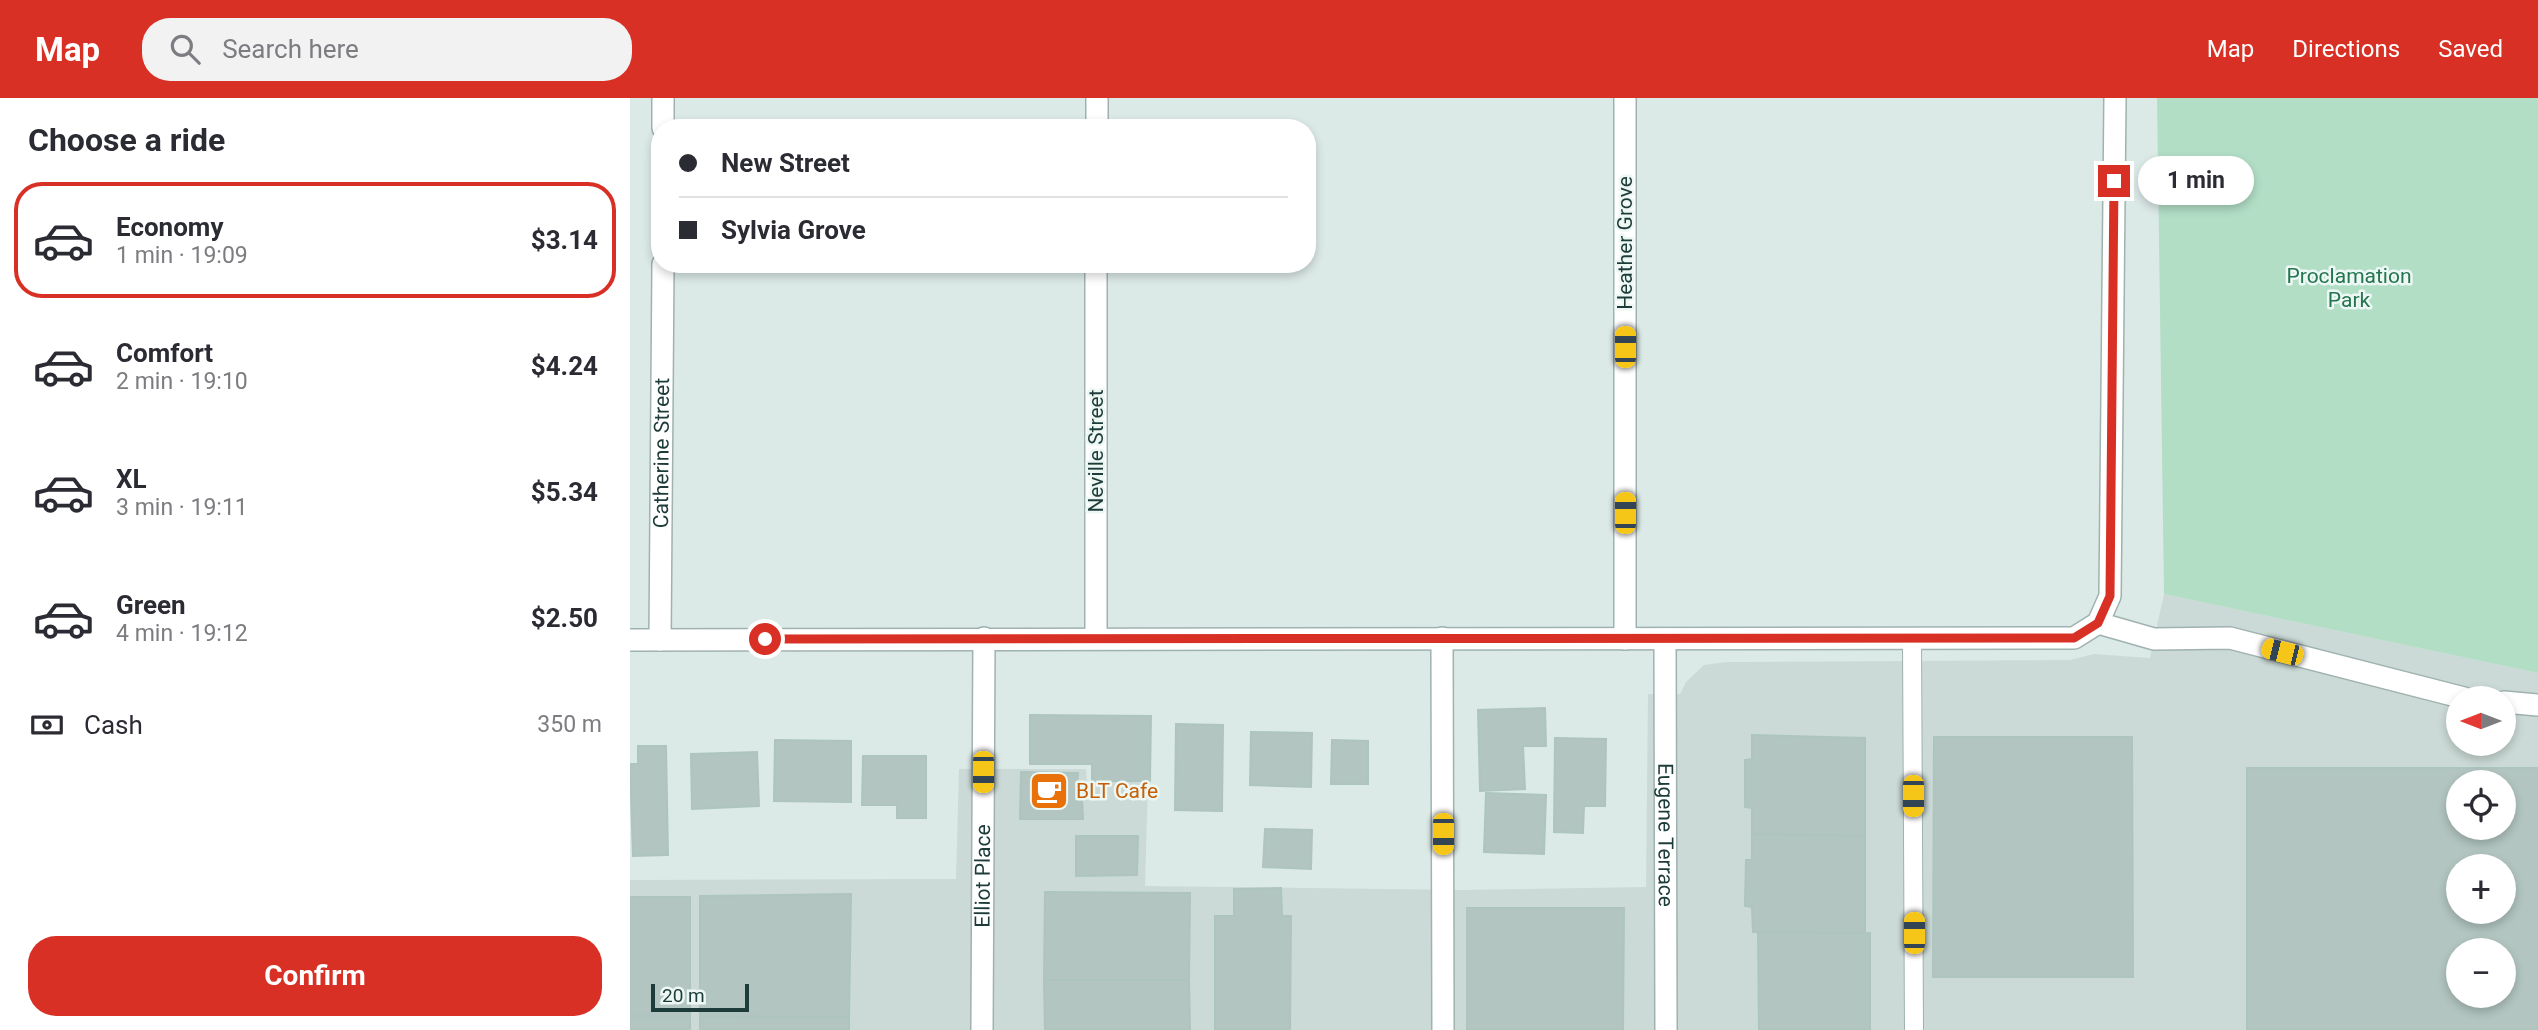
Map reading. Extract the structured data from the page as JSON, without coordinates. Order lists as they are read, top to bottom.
{
  "streets": {
    "street": [
      "Heather Grove",
      "Neville Street",
      "Catherine Street",
      "Eugene Terrace",
      "Elliot Place"
    ]
  },
  "parks": ["Proclamation Park"],
  "places": {
    "cafe": ["BLT Cafe"]
  },
  "scale_bar": "20 m",
  "north": "left",
  "page": {
    "header": "Map",
    "search": "Search here",
    "nav": ["Map", "Directions", "Saved"],
    "heading": "Choose a ride",
    "banner": ["New Street", "Sylvia Grove"],
    "bubble": "1 min",
    "list": [
      {
        "name": "Economy",
        "note": "1 min · 19:09",
        "value": "$3.14"
      },
      {
        "name": "Comfort",
        "note": "2 min · 19:10",
        "value": "$4.24"
      },
      {
        "name": "XL",
        "note": "3 min · 19:11",
        "value": "$5.34"
      },
      {
        "name": "Green",
        "note": "4 min · 19:12",
        "value": "$2.50"
      }
    ],
    "pay": ["Cash", "350 m"],
    "map_buttons": ["+", "−"],
    "buttons": "Confirm",
    "scale": "20 m"
  }
}
